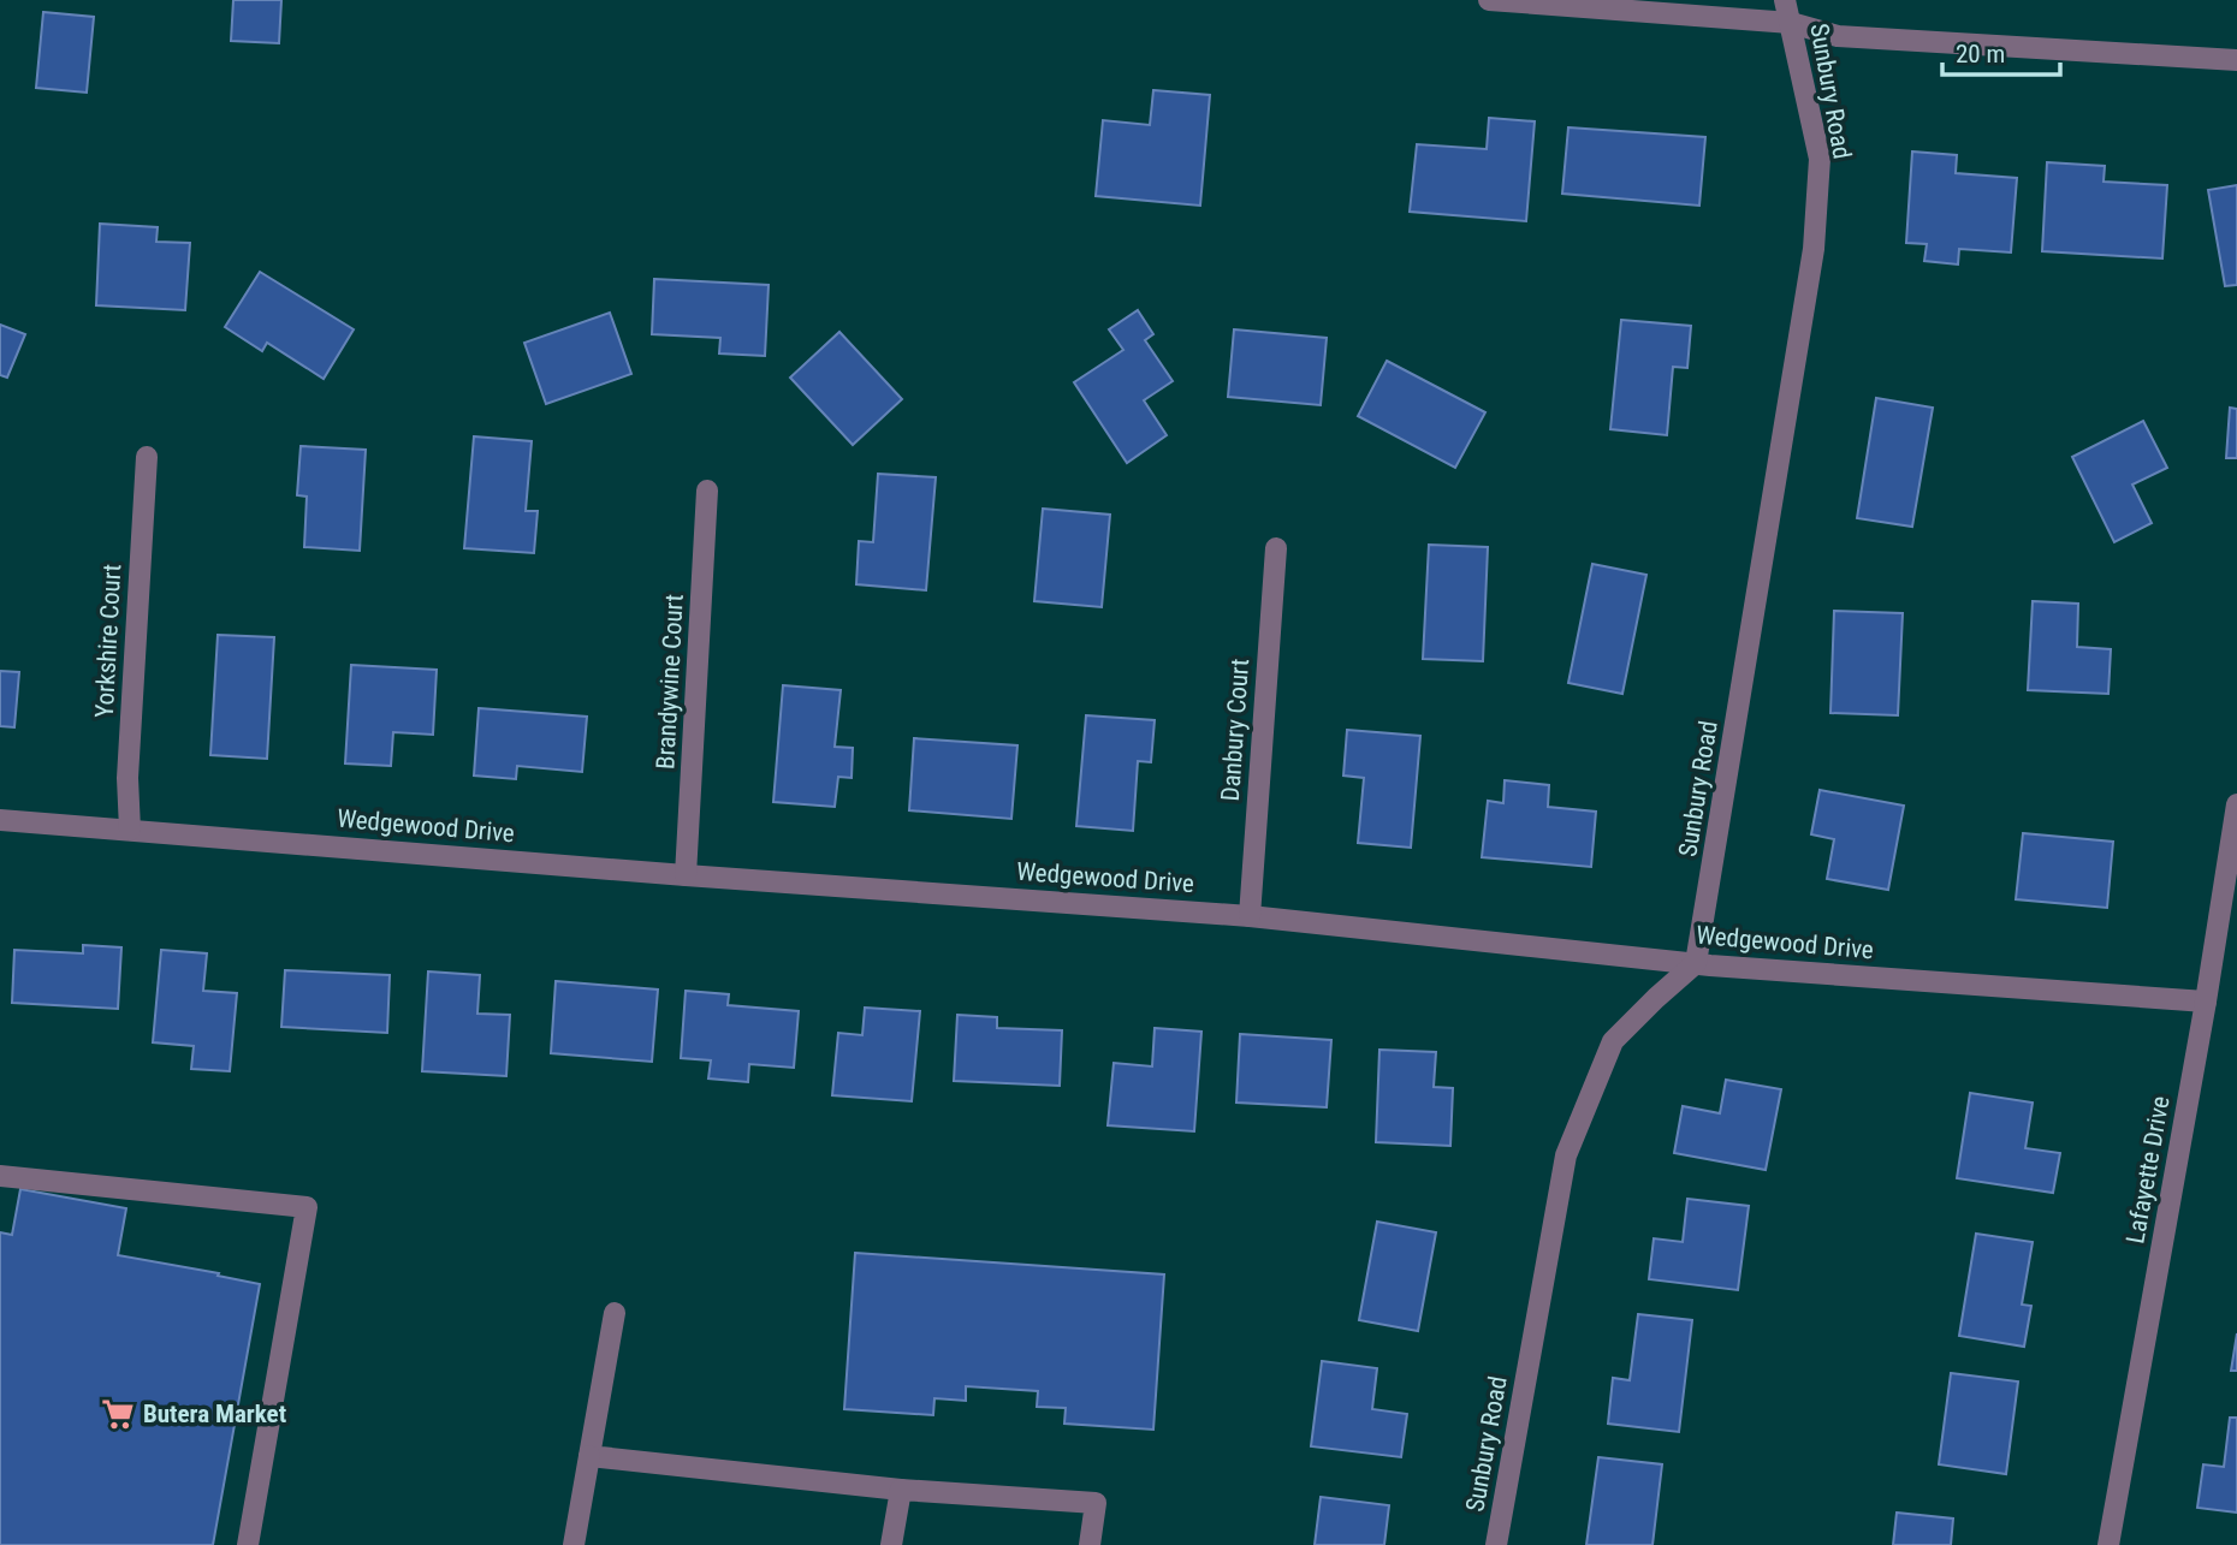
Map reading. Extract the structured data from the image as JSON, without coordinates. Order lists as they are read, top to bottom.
{
  "streets": {
    "street": [
      "Sunbury Road",
      "Yorkshire Court",
      "Brandywine Court",
      "Danbury Court",
      "Wedgewood Drive",
      "Lafayette Drive"
    ]
  },
  "crossings": [
    ["Sunbury Road", "Wedgewood Drive"],
    ["Yorkshire Court", "Wedgewood Drive"],
    ["Brandywine Court", "Wedgewood Drive"],
    ["Danbury Court", "Wedgewood Drive"],
    ["Wedgewood Drive", "Lafayette Drive"]
  ],
  "places": {
    "supermarket": ["Butera Market"]
  },
  "scale_bar": "20 m"
}
